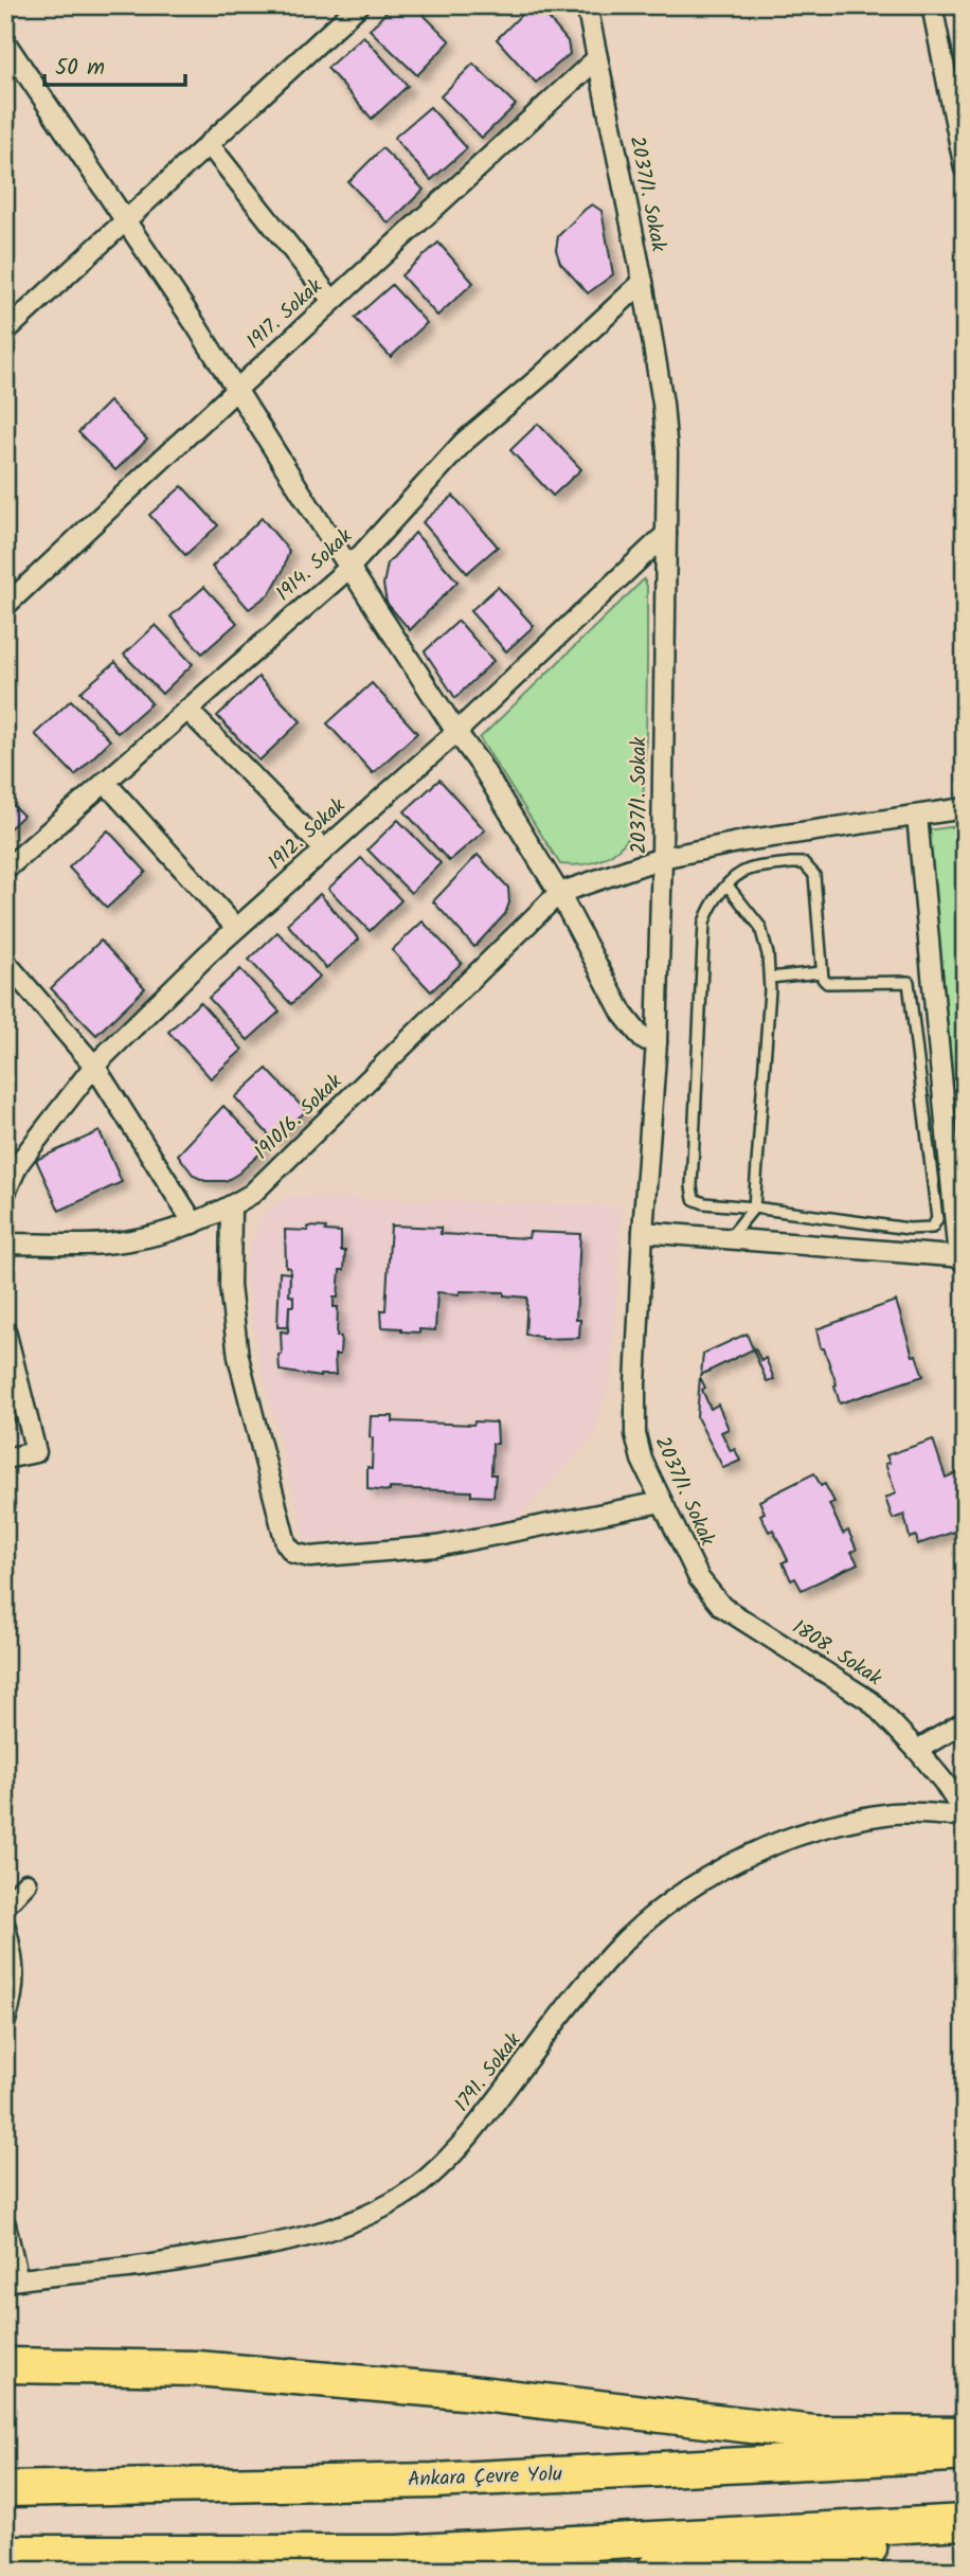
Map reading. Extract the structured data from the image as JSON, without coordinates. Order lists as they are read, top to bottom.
{
  "streets": {
    "highway": ["Ankara Çevre Yolu"],
    "street": [
      "2037/1. Sokak",
      "1917. Sokak",
      "1914. Sokak",
      "1912. Sokak",
      "1910/6. Sokak",
      "1808. Sokak",
      "1791. Sokak"
    ]
  },
  "crossings": [
    ["2037/1. Sokak", "1917. Sokak"],
    ["2037/1. Sokak", "1914. Sokak"],
    ["2037/1. Sokak", "1912. Sokak"],
    ["2037/1. Sokak", "1808. Sokak"],
    ["1808. Sokak", "1791. Sokak"]
  ],
  "scale_bar": "50 m"
}
